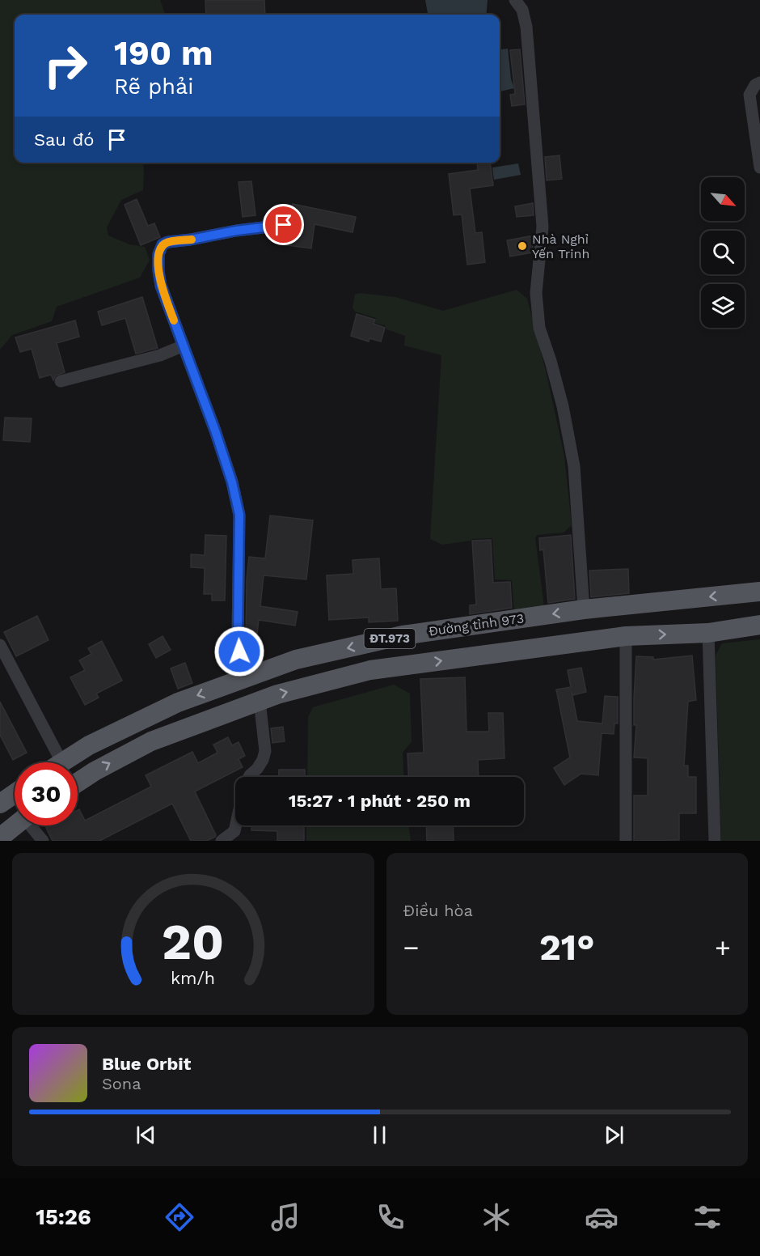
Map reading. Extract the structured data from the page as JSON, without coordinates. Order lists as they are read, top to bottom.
{
  "streets": {
    "main road": ["Đường tỉnh 973", "ĐT.973"]
  },
  "places": ["Nhà Nghỉ Yến Trinh"],
  "north": "bottom right",
  "page": {
    "turn": ["190 m", "Rẽ phải"],
    "then": "Sau đó",
    "limit": "30",
    "trip": "15:27 · 1 phút · 250 m",
    "tile": "Điều hòa",
    "heat": ["−", "21°", "+"],
    "song": ["Blue Orbit", "Sona"],
    "tabs": "15:26",
    "gauge": ["20", "km/h"]
  }
}
